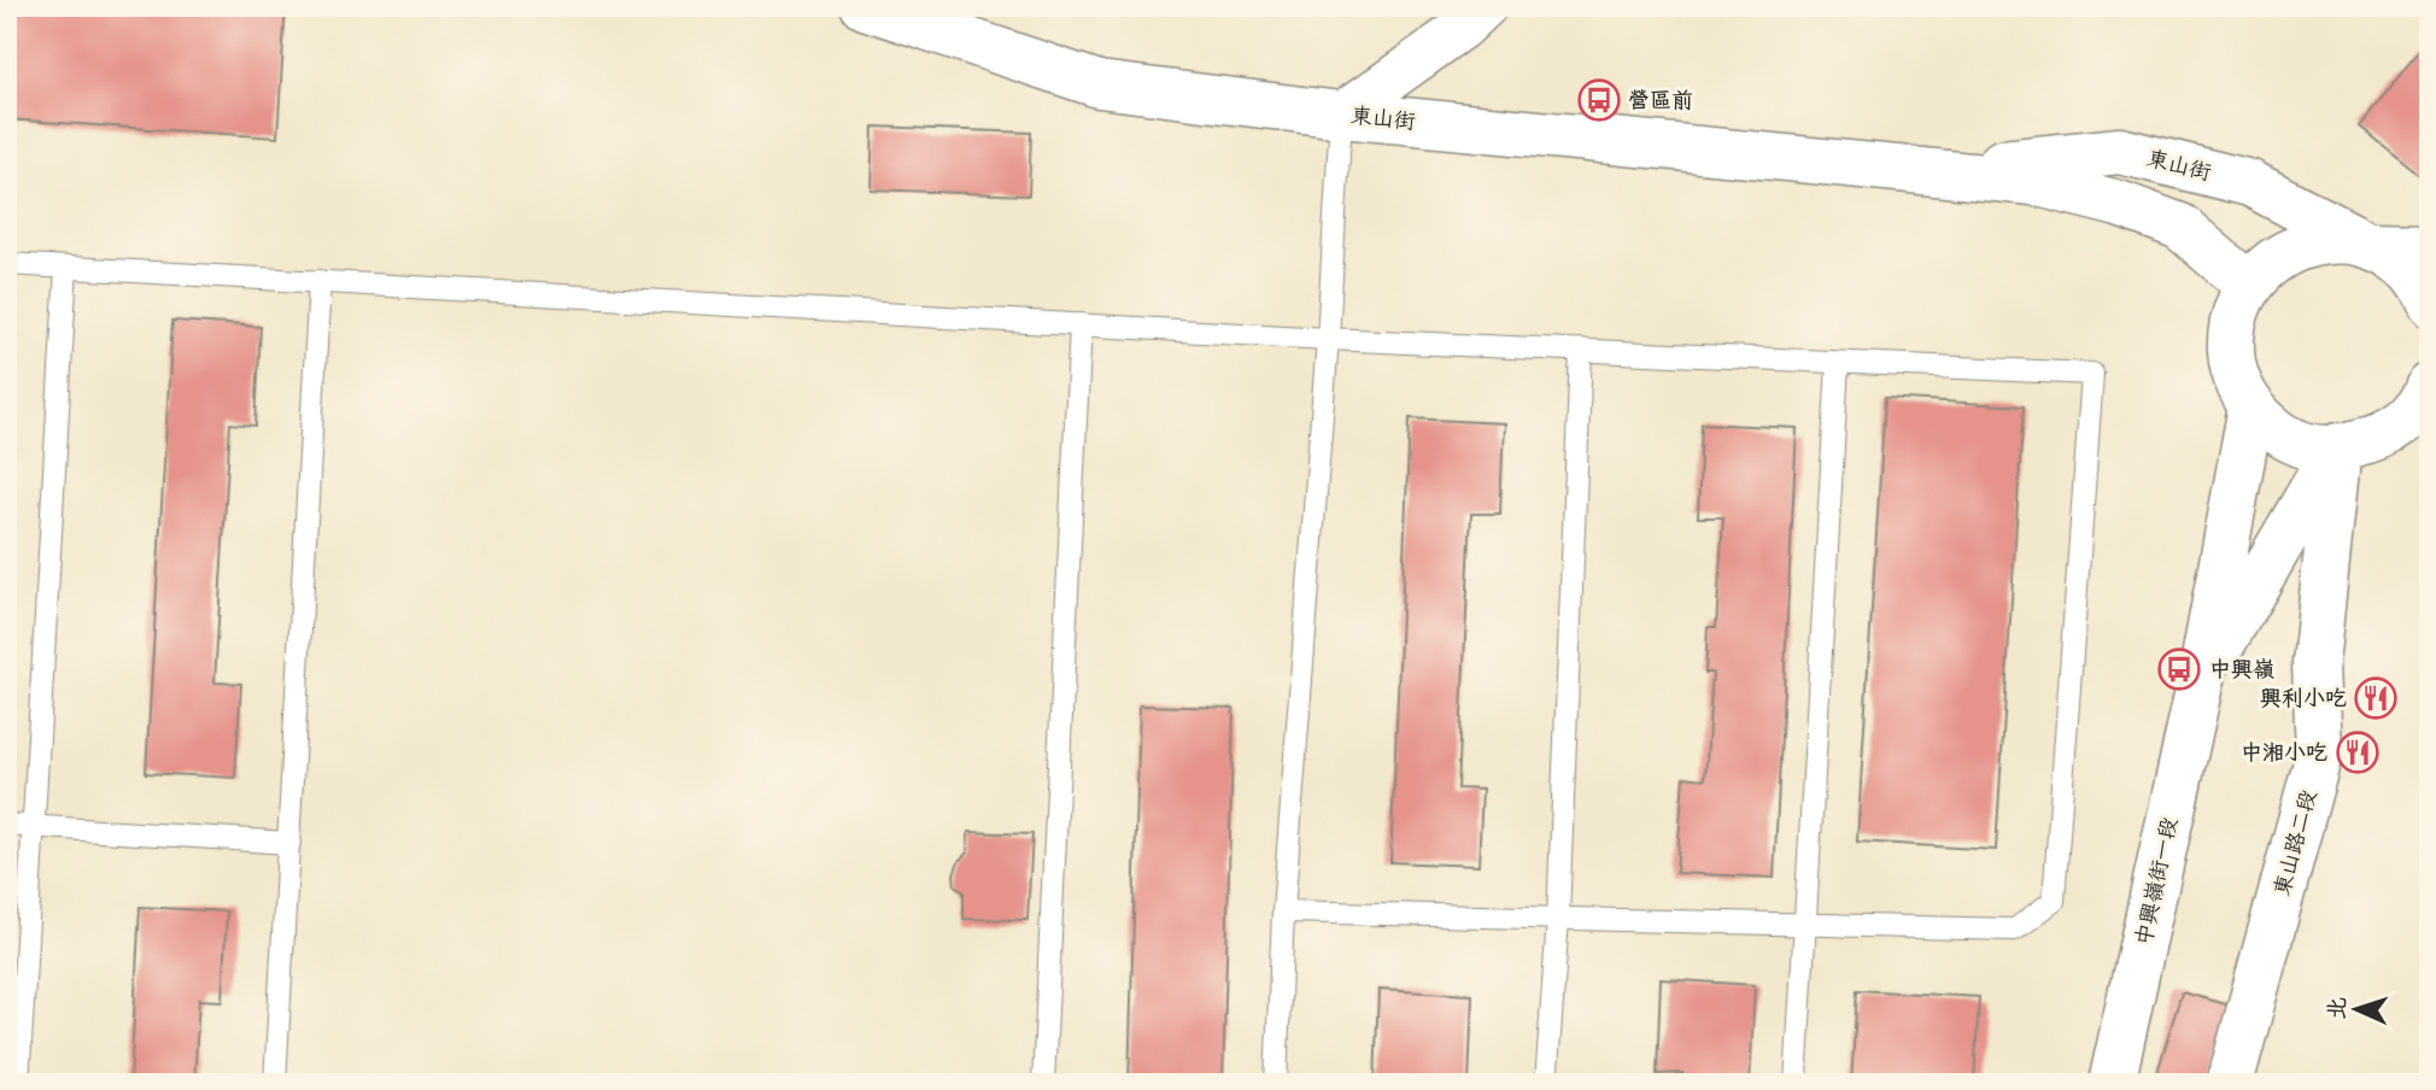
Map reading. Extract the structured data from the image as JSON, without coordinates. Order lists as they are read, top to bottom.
{
  "streets": {
    "main road": ["東山街", "東山路二段", "中興嶺街一段"]
  },
  "crossings": [
    ["東山路二段", "中興嶺街一段"]
  ],
  "places": {
    "bus stop": ["營區前", "中興嶺"],
    "restaurant": ["興利小吃", "中湘小吃"]
  },
  "north": "left"
}
